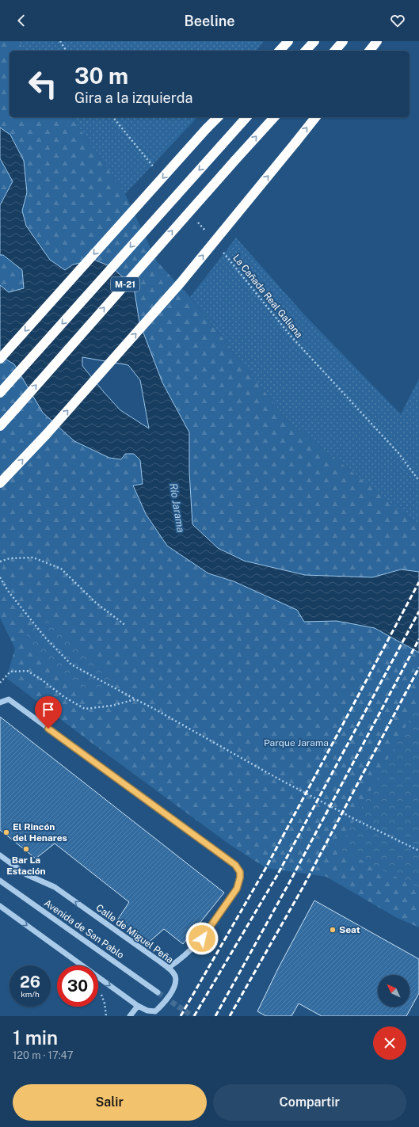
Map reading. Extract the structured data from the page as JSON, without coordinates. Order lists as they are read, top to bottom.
{
  "streets": {
    "highway": ["M-21"],
    "street": ["Avenida de San Pablo", "Calle de Miguel Peña"],
    "path": ["La Cañada Real Galiana"]
  },
  "water": ["Río Jarama"],
  "parks": ["Parque Jarama"],
  "places": ["El Rincón del Henares", "Bar La Estación", "Seat"],
  "north": "top left",
  "page": {
    "header": "Beeline",
    "turn": ["30 m", "Gira a la izquierda"],
    "speed": "26 km/h",
    "limit": "30",
    "heading": ["1 min", "120 m · 17:47"],
    "buttons": ["Salir", "Compartir"]
  }
}
